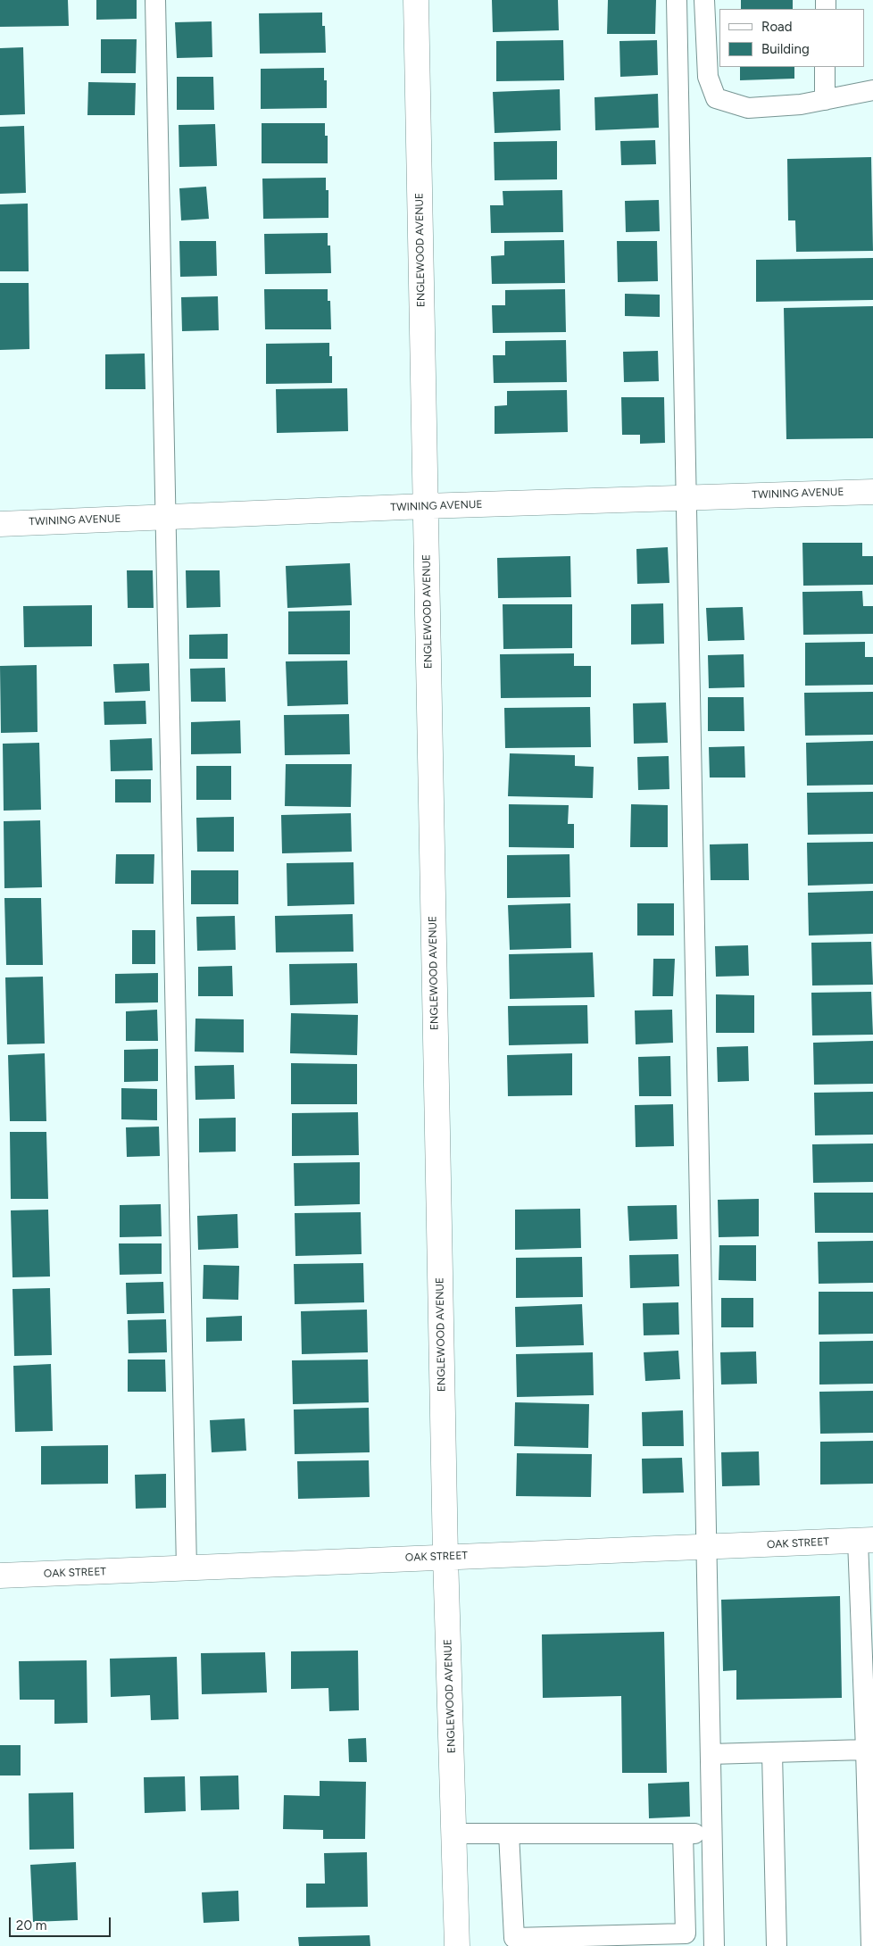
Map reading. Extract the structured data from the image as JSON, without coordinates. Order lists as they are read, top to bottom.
{
  "streets": {
    "street": ["ENGLEWOOD AVENUE", "TWINING AVENUE", "OAK STREET"]
  },
  "crossings": [
    ["ENGLEWOOD AVENUE", "TWINING AVENUE"],
    ["ENGLEWOOD AVENUE", "OAK STREET"]
  ],
  "legend": ["Road", "Building"],
  "scale_bar": "20 m"
}
